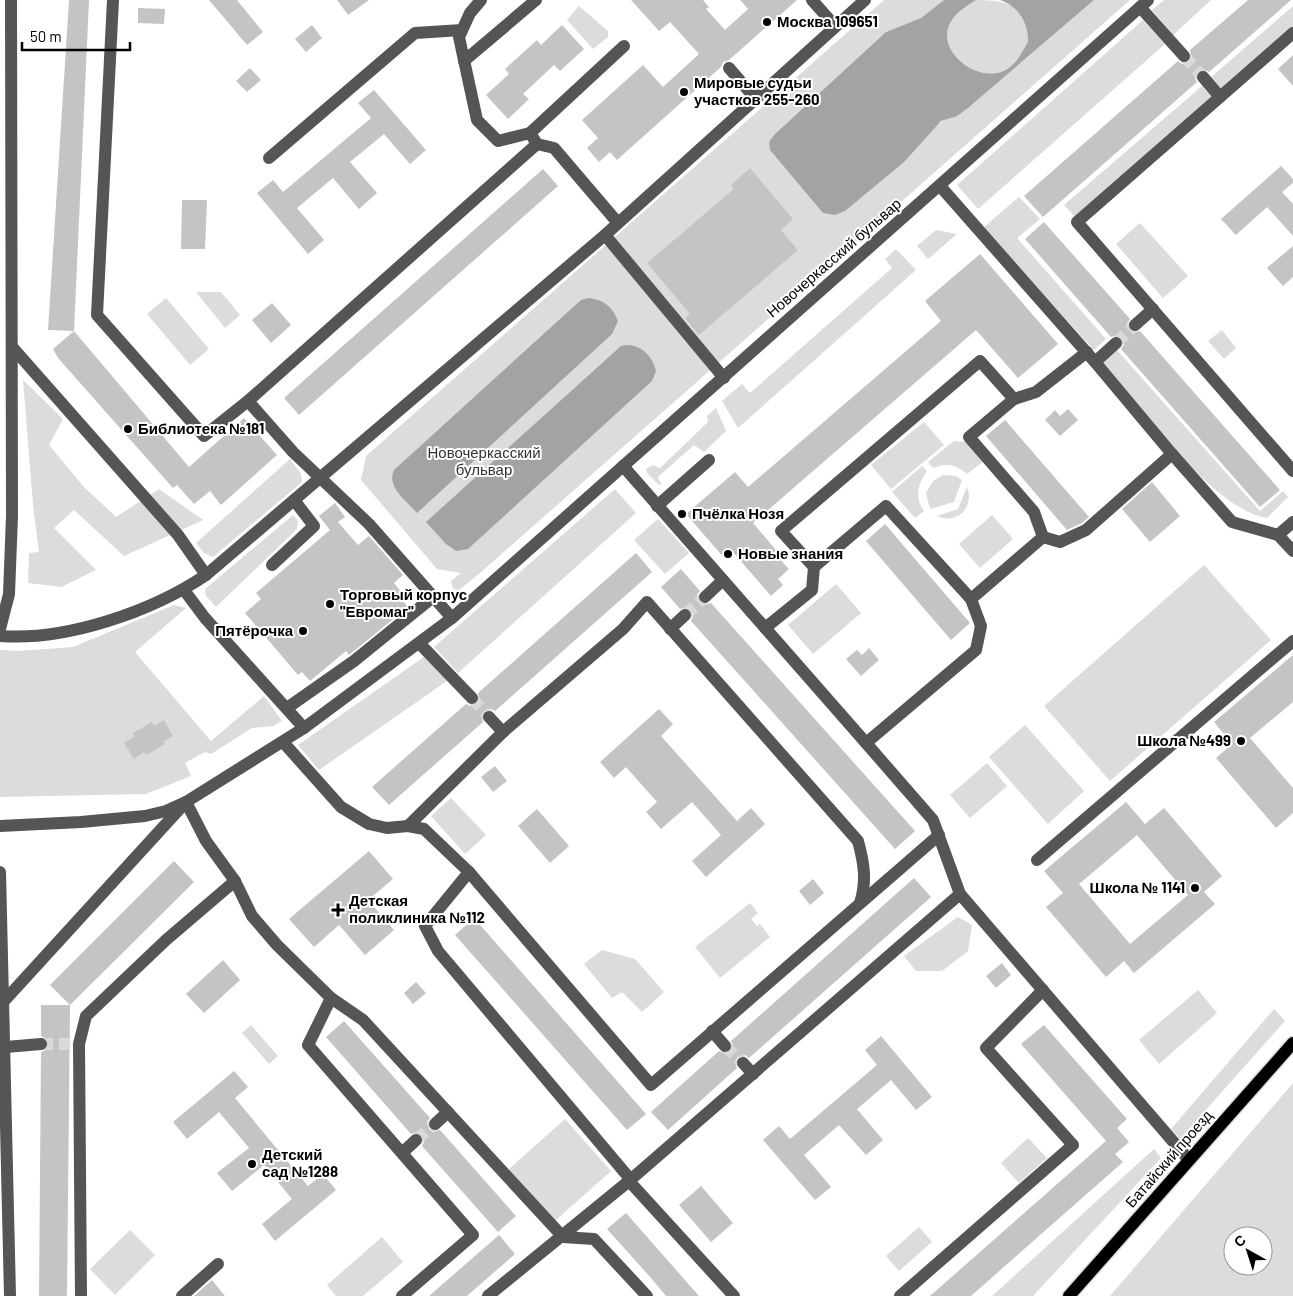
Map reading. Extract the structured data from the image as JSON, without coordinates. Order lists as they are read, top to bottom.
{
  "streets": {
    "main road": ["Батайский проезд"],
    "street": ["Новочеркасский бульвар"]
  },
  "parks": ["Новочеркасский бульвар"],
  "places": {
    "other": [
      "Москва 109651",
      "Мировые судьи участков 255-260",
      "Библиотека №181",
      "Пчёлка Нозя",
      "Новые знания",
      "Торговый корпус \"Евромаг\"",
      "Пятёрочка",
      "Школа №499",
      "Школа № 1141",
      "Детский сад №1288"
    ],
    "health": ["Детская поликлиника №112"]
  },
  "scale_bar": "50 m",
  "north": "top left"
}
